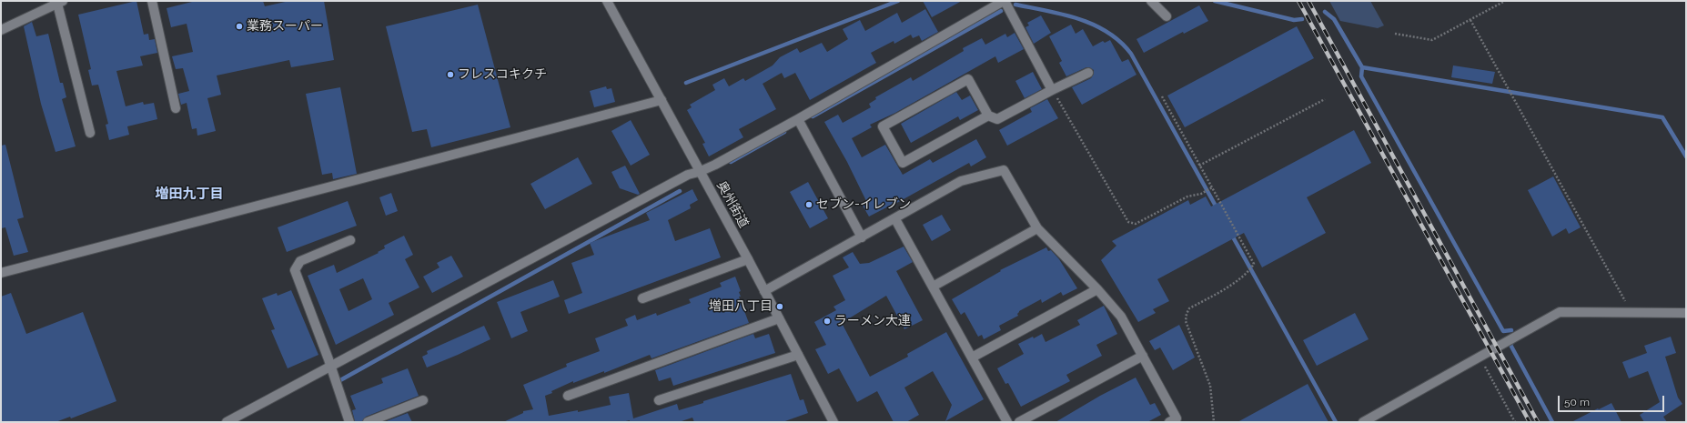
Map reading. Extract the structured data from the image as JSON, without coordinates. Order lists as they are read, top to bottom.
{
  "streets": {
    "street": ["奥州街道"]
  },
  "districts": ["増田九丁目"],
  "places": [
    "業務スーパー",
    "フレスコキクチ",
    "セブン-イレブン",
    "増田八丁目",
    "ラーメン大連"
  ],
  "scale_bar": "50 m"
}
